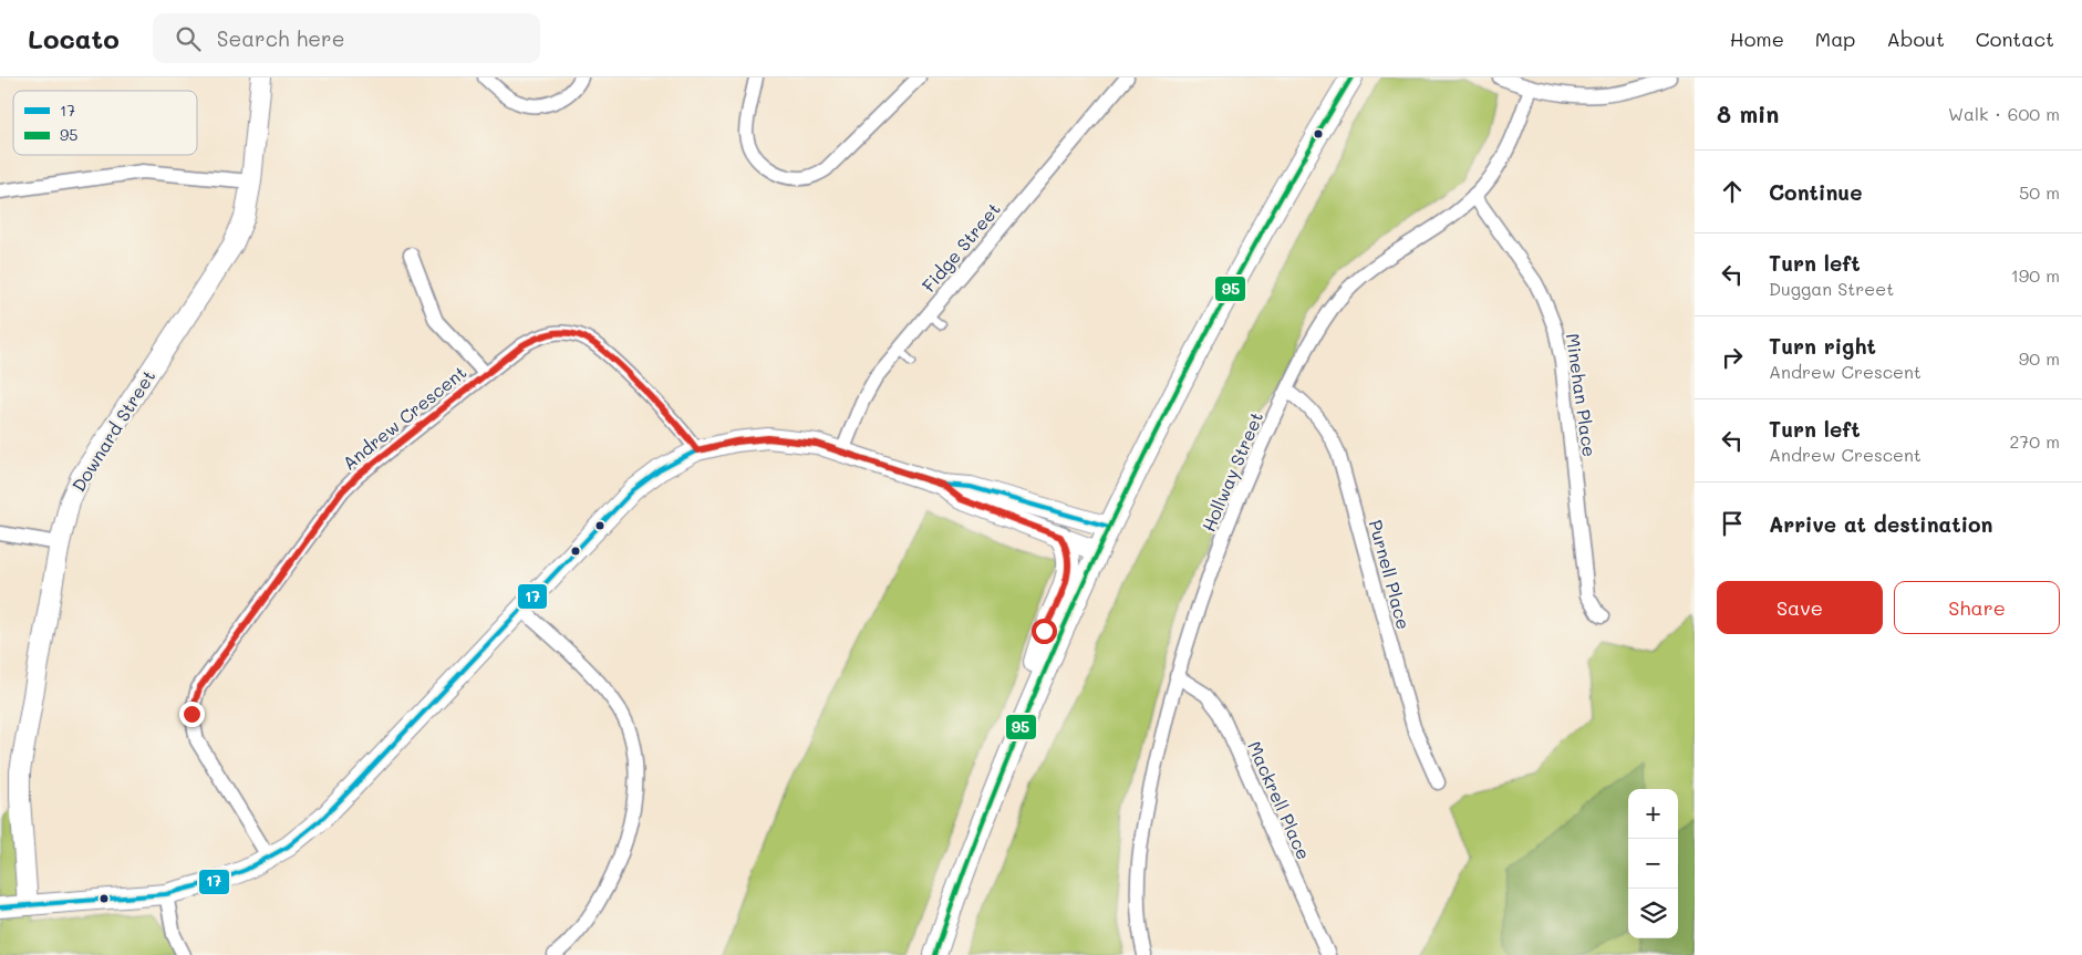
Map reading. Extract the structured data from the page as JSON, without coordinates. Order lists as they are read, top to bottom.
{
  "streets": {
    "street": [
      "Fidge Street",
      "Minehan Place",
      "Andrew Crescent",
      "Downard Street",
      "Hollway Street",
      "Purnell Place",
      "Mackrell Place"
    ]
  },
  "crossings": [
    ["Minehan Place", "Hollway Street"],
    ["Hollway Street", "Purnell Place"],
    ["Hollway Street", "Mackrell Place"]
  ],
  "lines": ["transit line 95", "transit line 17"],
  "legend": ["17", "95"],
  "page": {
    "header": "Locato",
    "search": "Search here",
    "nav": [
      "Home",
      "Map",
      "About",
      "Contact"
    ],
    "heading": ["8 min", "Walk · 600 m"],
    "list": [
      ["Continue", "50 m"],
      ["Turn left", "Duggan Street", "190 m"],
      ["Turn right", "Andrew Crescent", "90 m"],
      ["Turn left", "Andrew Crescent", "270 m"],
      "Arrive at destination"
    ],
    "buttons": ["Save", "Share"],
    "map_buttons": ["+", "−"]
  }
}
